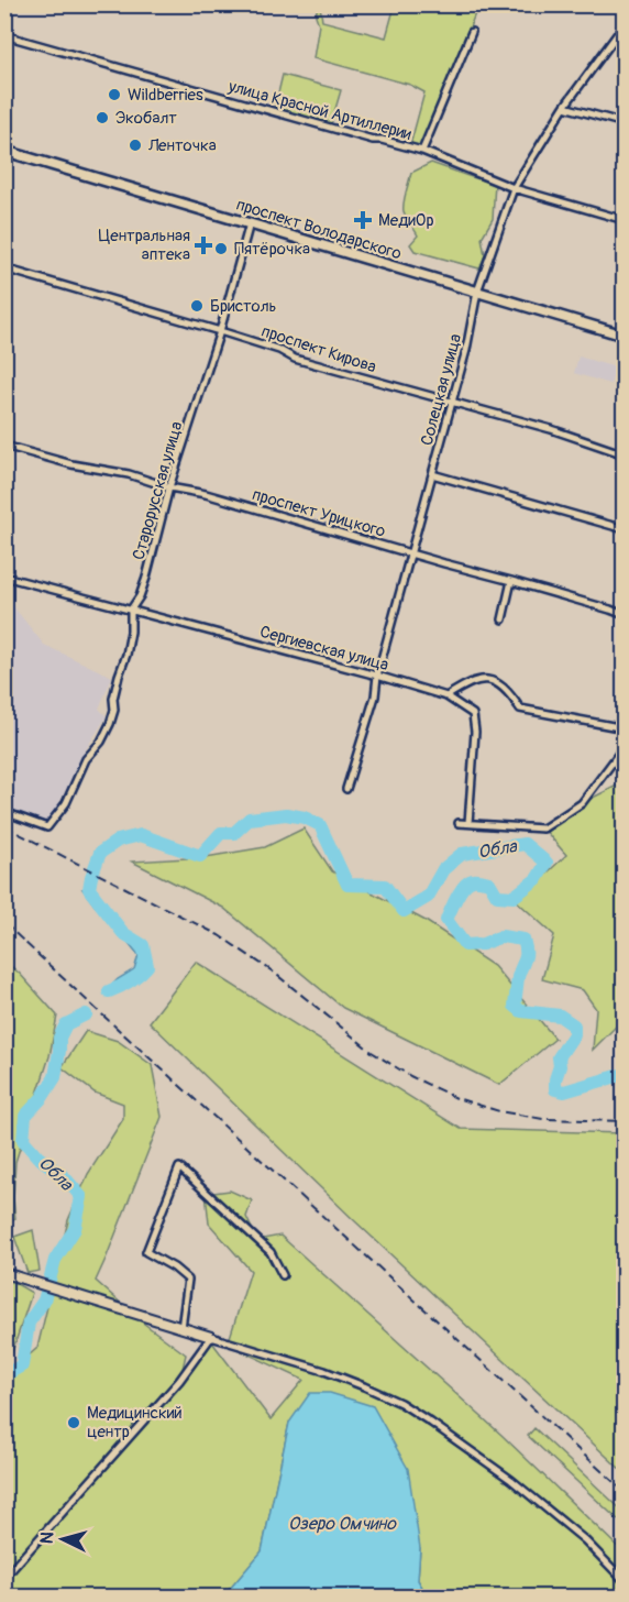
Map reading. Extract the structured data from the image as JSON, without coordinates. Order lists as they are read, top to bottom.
{
  "streets": {
    "main road": ["проспект Володарского"],
    "street": [
      "улица Красной Артиллерии",
      "проспект Кирова",
      "Солецкая улица",
      "Старорусская улица",
      "проспект Урицкого",
      "Сергиевская улица"
    ]
  },
  "crossings": [
    ["улица Красной Артиллерии", "Солецкая улица"],
    ["проспект Володарского", "Солецкая улица"],
    ["проспект Володарского", "Старорусская улица"],
    ["проспект Кирова", "Солецкая улица"],
    ["проспект Кирова", "Старорусская улица"],
    ["Солецкая улица", "проспект Урицкого"],
    ["Солецкая улица", "Сергиевская улица"],
    ["Старорусская улица", "проспект Урицкого"],
    ["Старорусская улица", "Сергиевская улица"]
  ],
  "water": ["Обла", "Озеро Омчино"],
  "places": {
    "other": [
      "Wildberries",
      "Экобалт",
      "Ленточка",
      "Пятёрочка",
      "Бристоль",
      "Медицинский центр"
    ],
    "health": ["МедиОр", "Центральная аптека"]
  },
  "north": "left"
}
